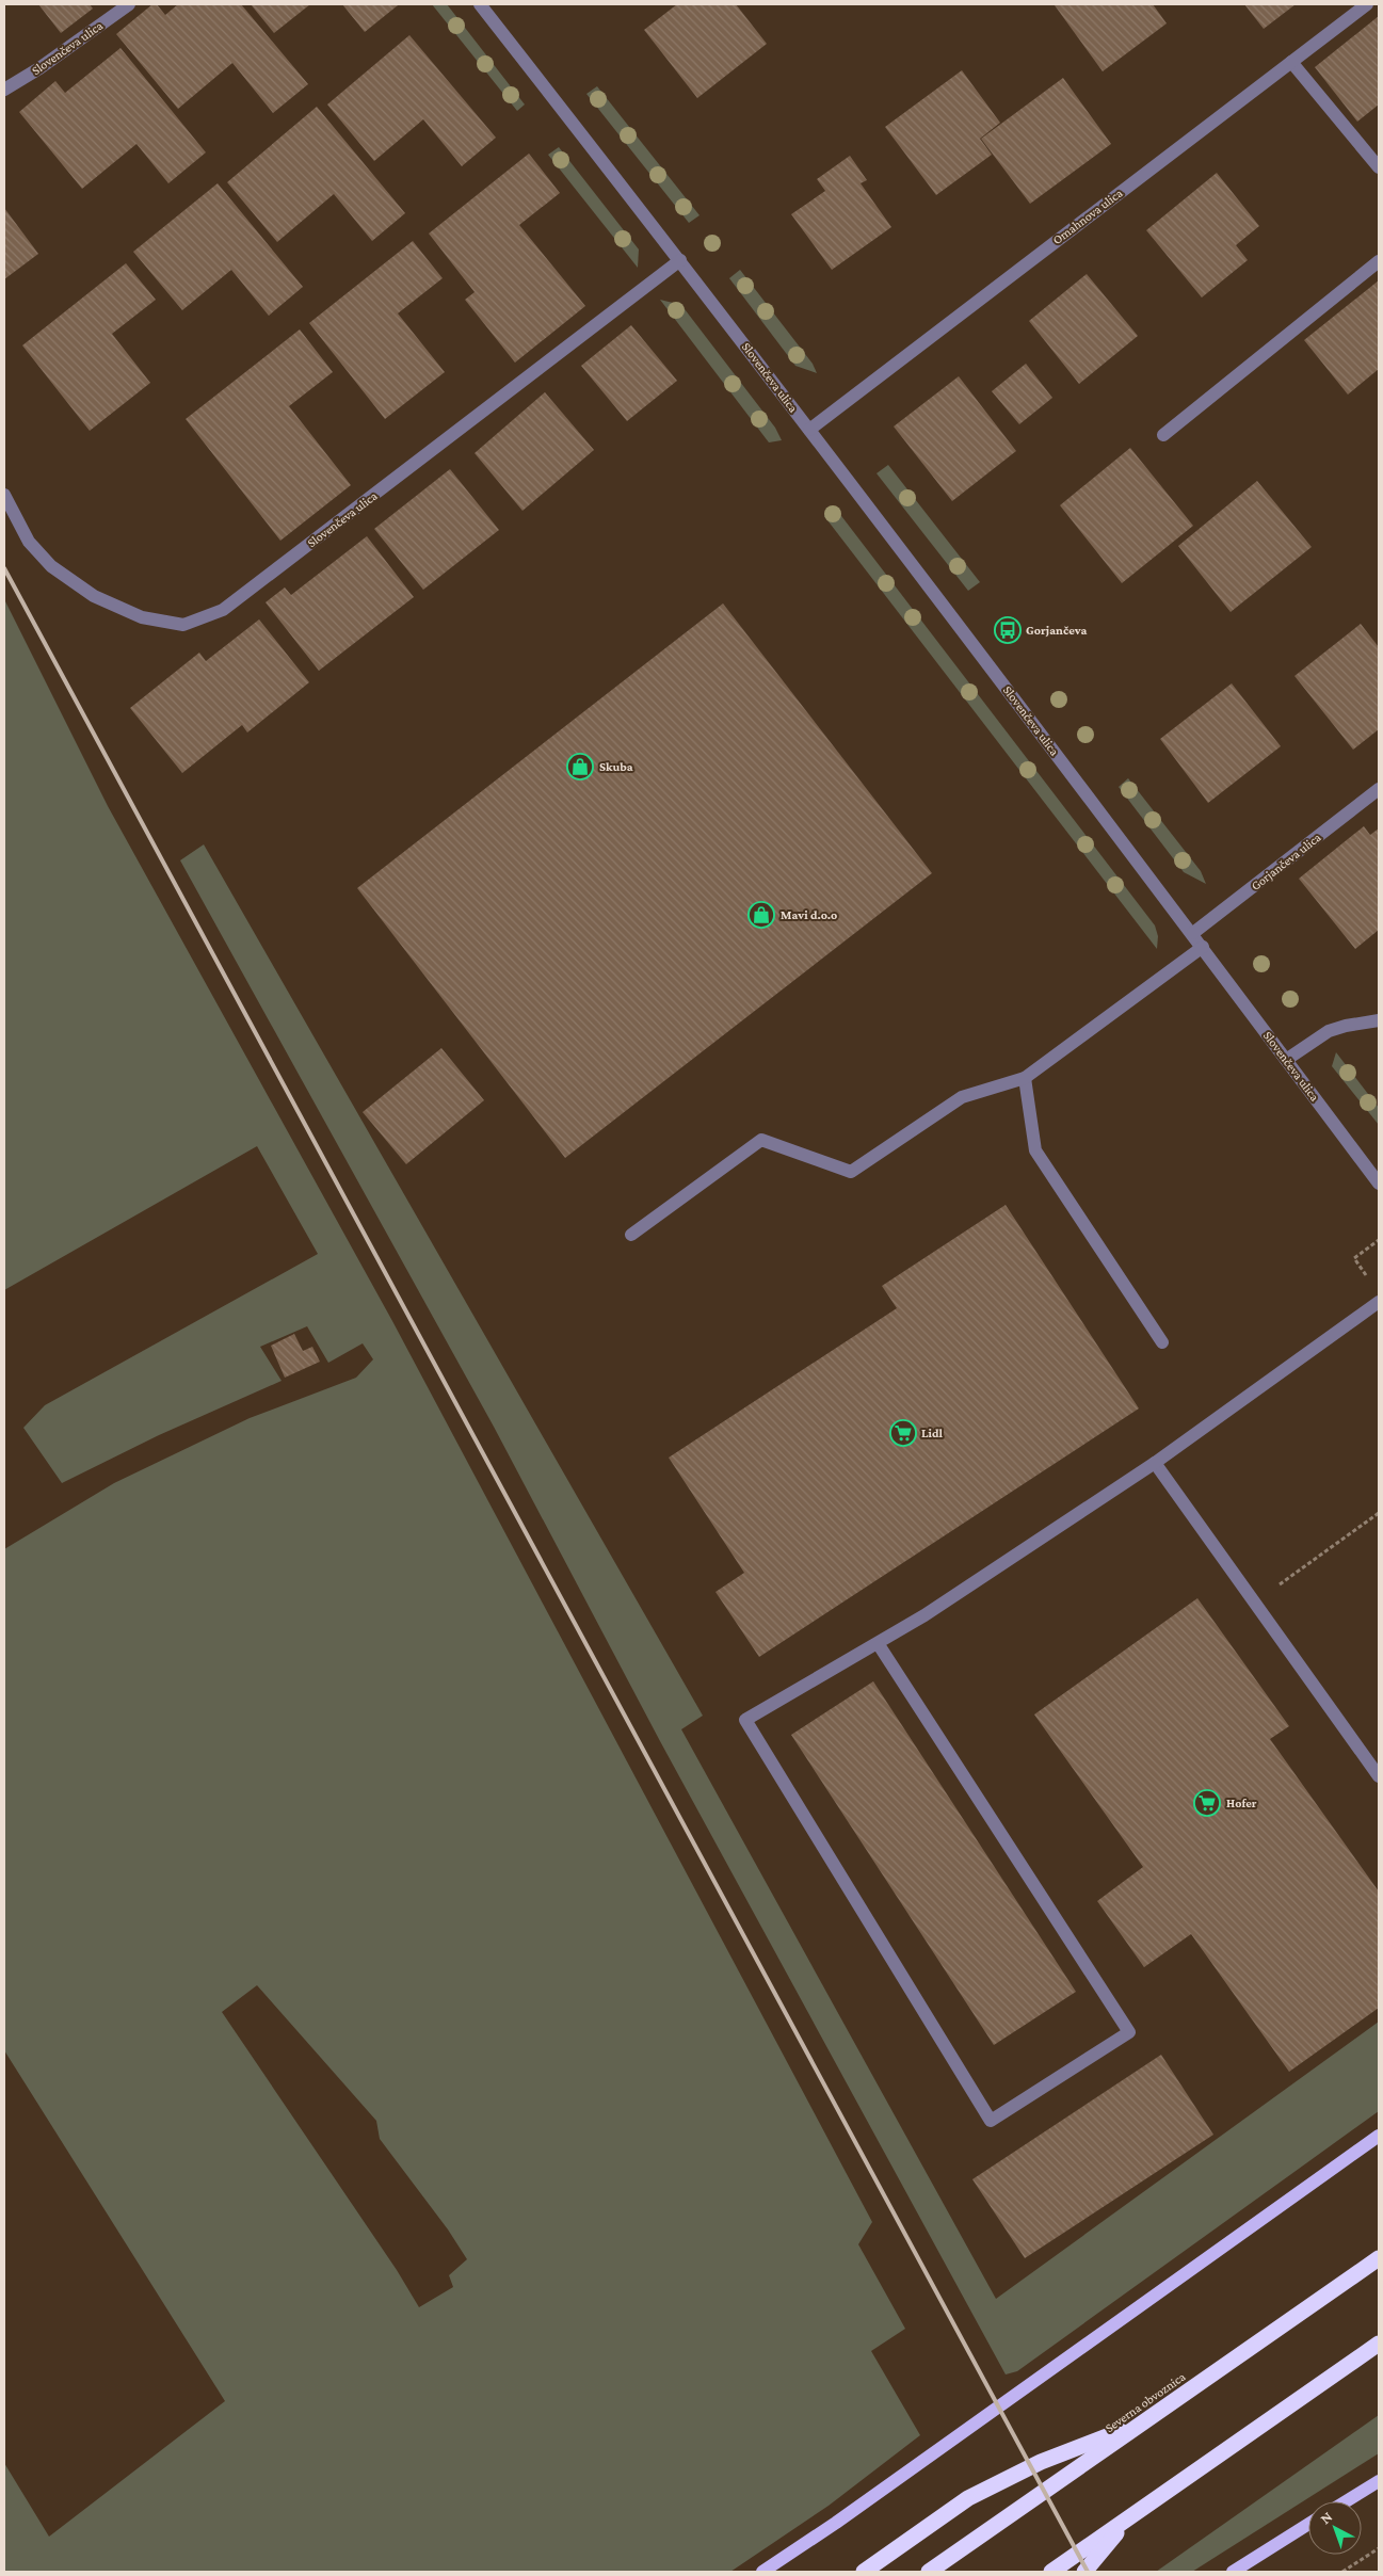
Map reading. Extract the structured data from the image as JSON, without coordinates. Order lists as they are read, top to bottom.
{
  "streets": {
    "highway": ["Severna obvoznica"],
    "street": ["Slovenčeva ulica", "Omahnova ulica", "Gorjančeva ulica"]
  },
  "crossings": [
    ["Slovenčeva ulica", "Omahnova ulica"],
    ["Slovenčeva ulica", "Gorjančeva ulica"]
  ],
  "places": {
    "bus stop": ["Gorjančeva"],
    "shop": ["Skuba", "Mavi d.o.o"],
    "supermarket": ["Lidl", "Hofer"]
  },
  "north": "top left"
}
